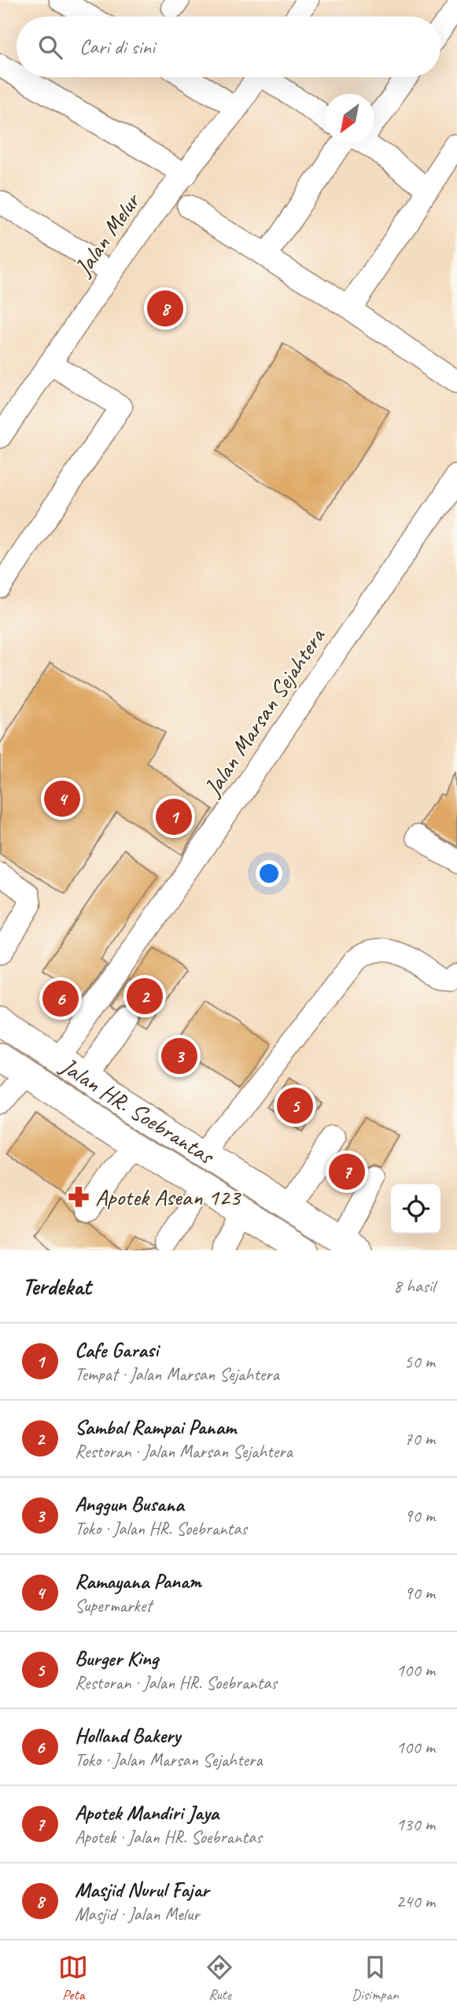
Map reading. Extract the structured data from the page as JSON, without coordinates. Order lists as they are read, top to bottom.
{
  "streets": {
    "main road": ["Jalan HR. Soebrantas"],
    "street": ["Jalan Melur", "Jalan Marsan Sejahtera"]
  },
  "crossings": [
    ["Jalan Marsan Sejahtera", "Jalan HR. Soebrantas"]
  ],
  "places": {
    "pharmacy": ["Apotek Asean 123"]
  },
  "north": "bottom left",
  "page": {
    "search": "Cari di sini",
    "pins": [
      "8",
      "4",
      "1",
      "2",
      "6",
      "3",
      "5",
      "7"
    ],
    "heading": ["Terdekat", "8 hasil"],
    "list": [
      {
        "mark": "1",
        "name": "Cafe Garasi",
        "note": "Tempat · Jalan Marsan Sejahtera",
        "value": "50 m"
      },
      {
        "mark": "2",
        "name": "Sambal Rampai Panam",
        "note": "Restoran · Jalan Marsan Sejahtera",
        "value": "70 m"
      },
      {
        "mark": "3",
        "name": "Anggun Busana",
        "note": "Toko · Jalan HR. Soebrantas",
        "value": "90 m"
      },
      {
        "mark": "4",
        "name": "Ramayana Panam",
        "note": "Supermarket",
        "value": "90 m"
      },
      {
        "mark": "5",
        "name": "Burger King",
        "note": "Restoran · Jalan HR. Soebrantas",
        "value": "100 m"
      },
      {
        "mark": "6",
        "name": "Holland Bakery",
        "note": "Toko · Jalan Marsan Sejahtera",
        "value": "100 m"
      },
      {
        "mark": "7",
        "name": "Apotek Mandiri Jaya",
        "note": "Apotek · Jalan HR. Soebrantas",
        "value": "130 m"
      },
      {
        "mark": "8",
        "name": "Masjid Nurul Fajar",
        "note": "Masjid · Jalan Melur",
        "value": "240 m"
      }
    ],
    "nav": ["Peta", "Rute", "Disimpan"]
  }
}
